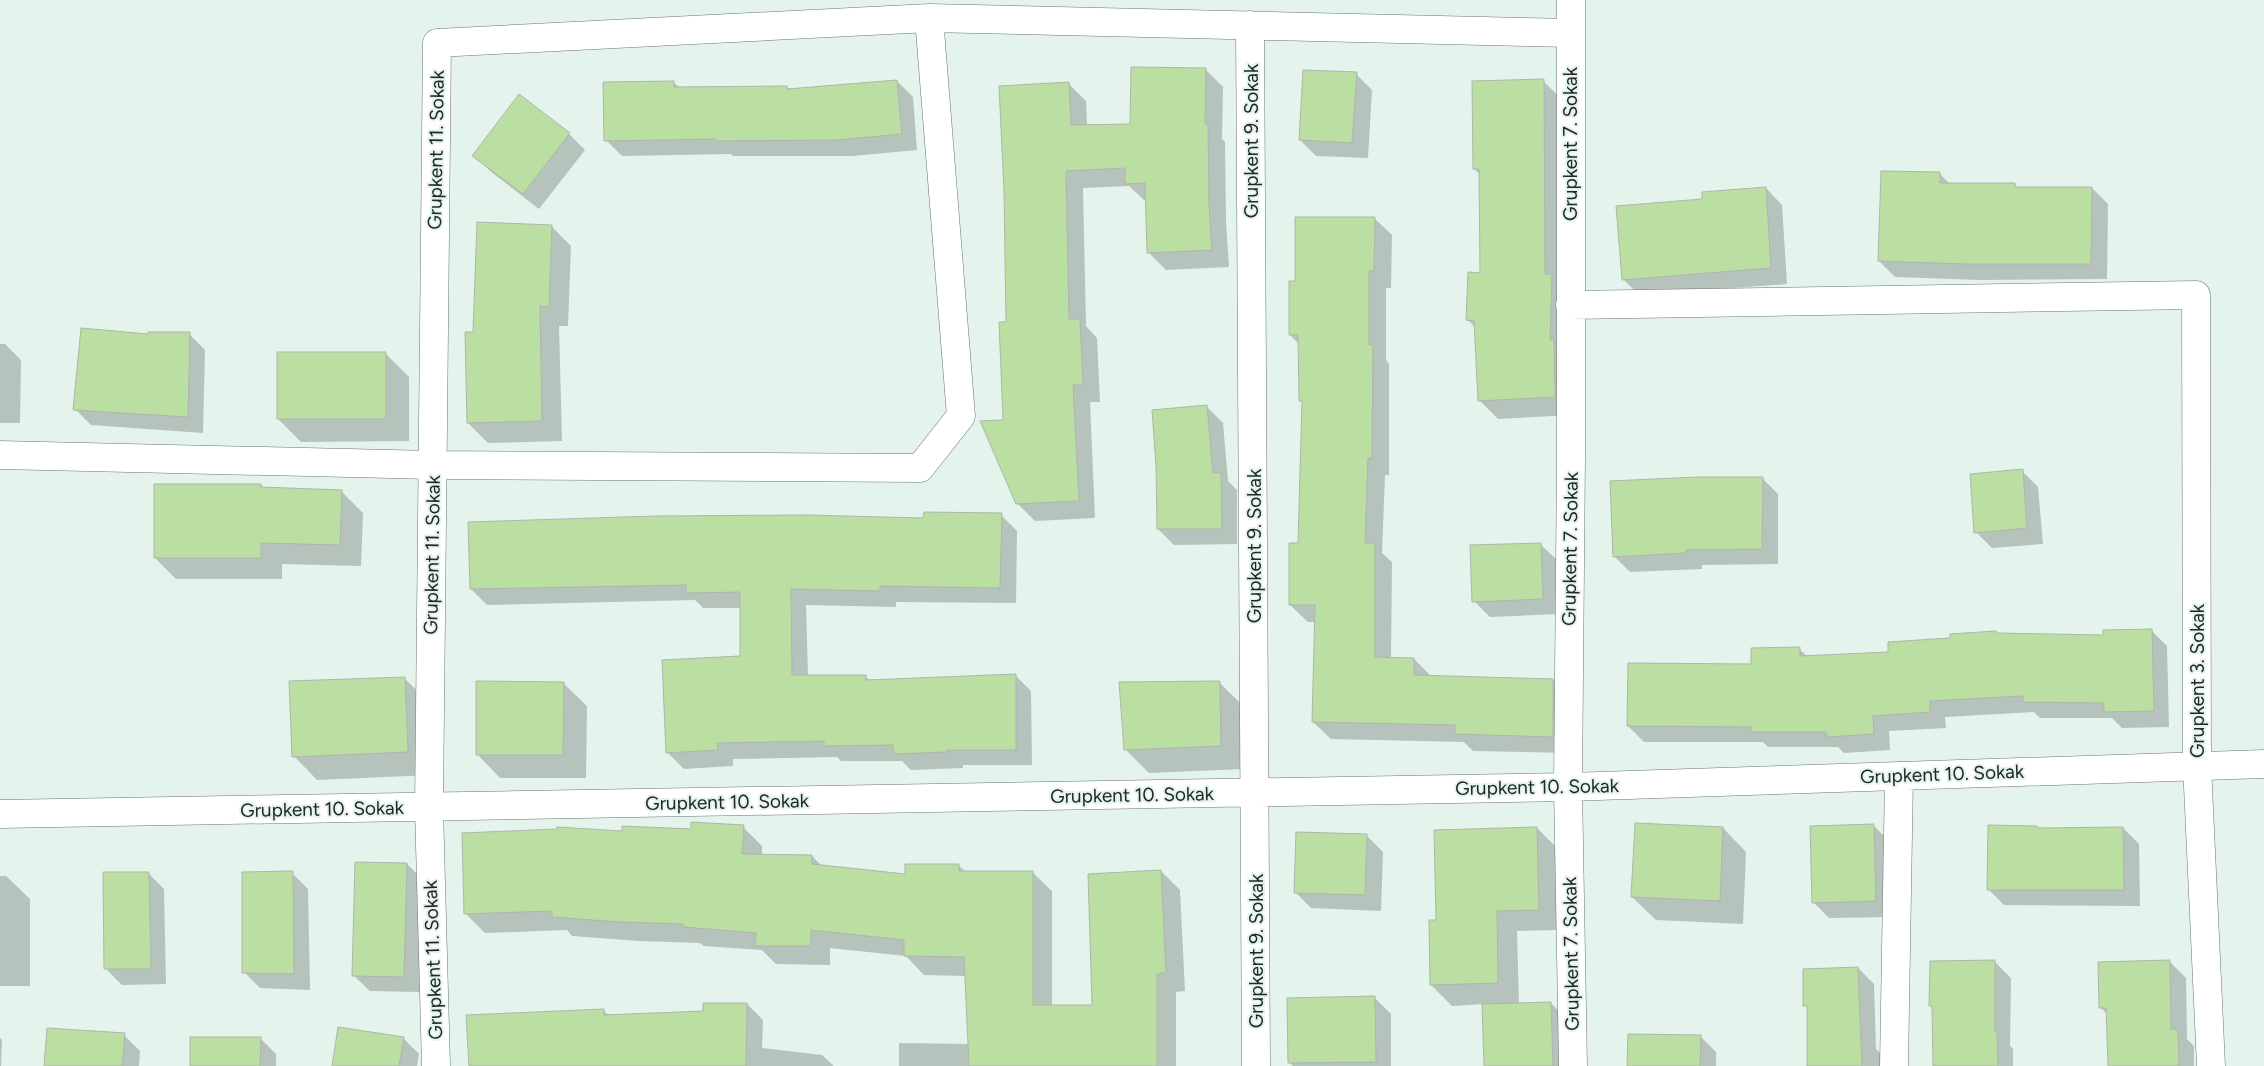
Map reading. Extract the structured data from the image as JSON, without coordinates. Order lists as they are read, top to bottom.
{
  "streets": {
    "street": [
      "Grupkent 9. Sokak",
      "Grupkent 7. Sokak",
      "Grupkent 11. Sokak",
      "Grupkent 3. Sokak",
      "Grupkent 10. Sokak"
    ]
  },
  "crossings": [
    ["Grupkent 9. Sokak", "Grupkent 10. Sokak"],
    ["Grupkent 7. Sokak", "Grupkent 3. Sokak"],
    ["Grupkent 7. Sokak", "Grupkent 10. Sokak"],
    ["Grupkent 11. Sokak", "Grupkent 10. Sokak"],
    ["Grupkent 3. Sokak", "Grupkent 10. Sokak"]
  ]
}
